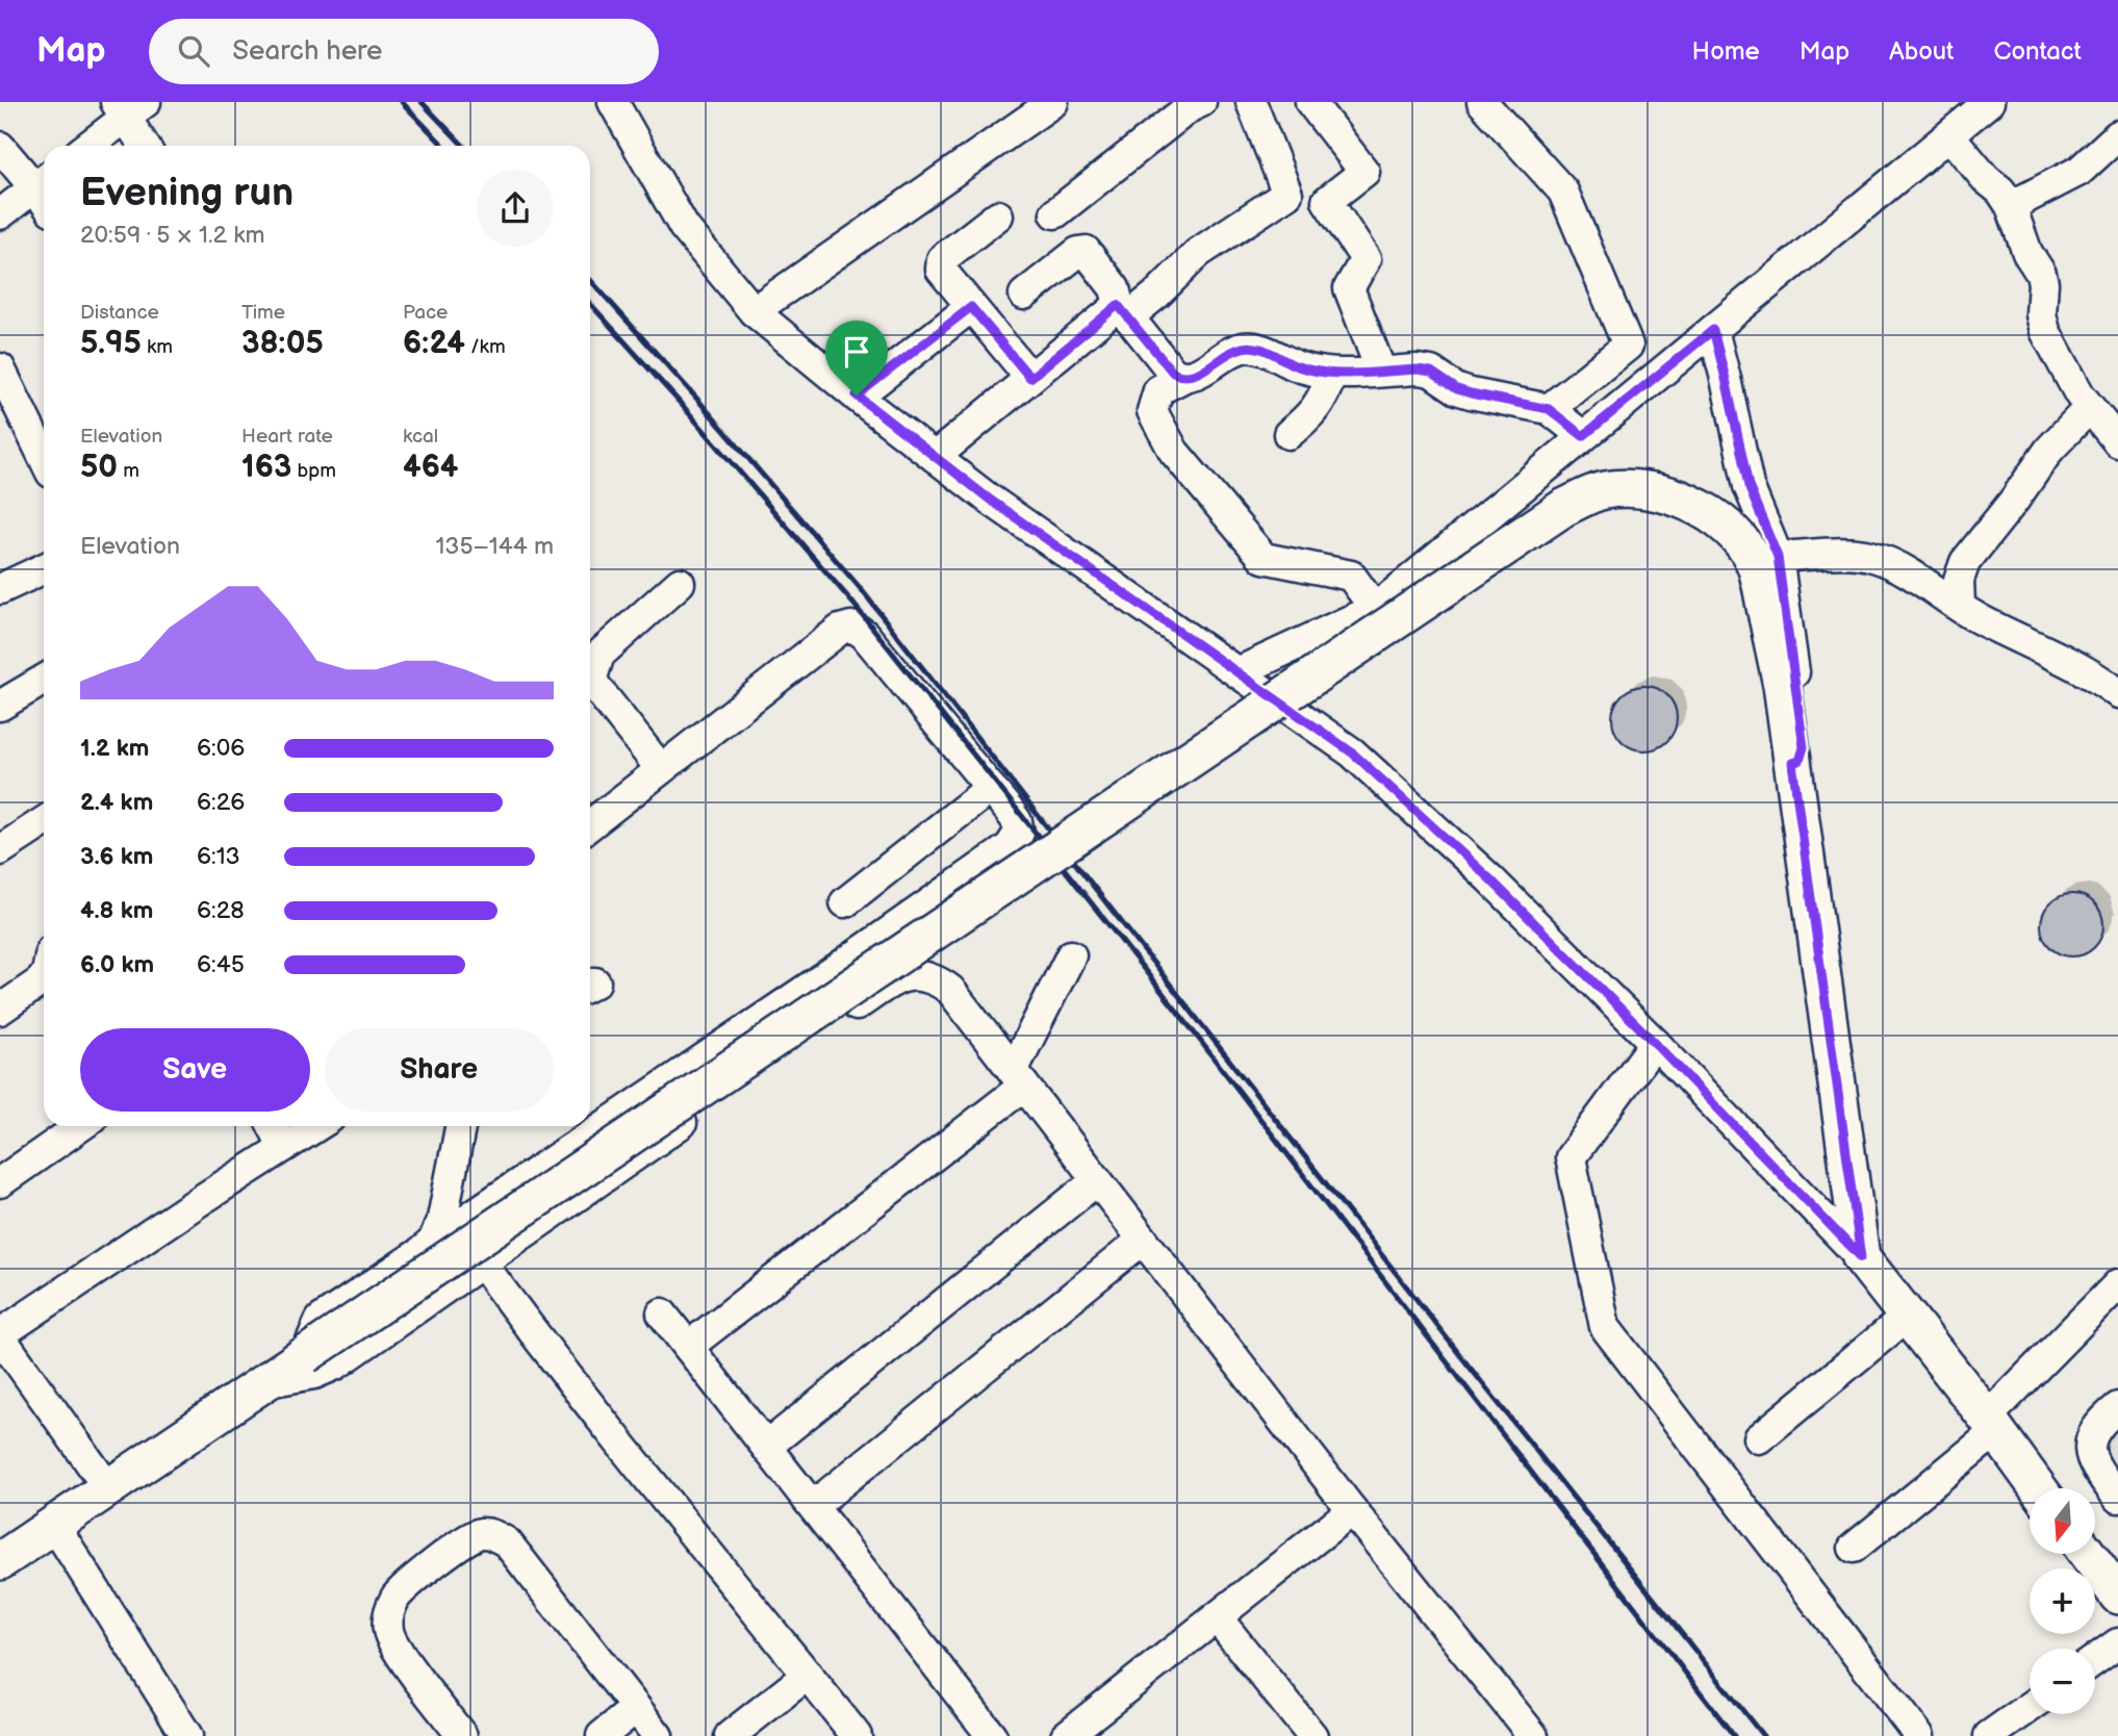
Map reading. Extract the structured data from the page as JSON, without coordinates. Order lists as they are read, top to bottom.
{
  "north": "bottom",
  "page": {
    "header": "Map",
    "search": "Search here",
    "nav": [
      "Home",
      "Map",
      "About",
      "Contact"
    ],
    "heading": ["Evening run", "20:59 · 5 × 1.2 km"],
    "stats": [
      ["Distance", "5.95 km"],
      ["Time", "38:05"],
      ["Pace", "6:24 /km"],
      ["Elevation", "50 m"],
      ["Heart rate", "163 bpm"],
      ["kcal", "464"]
    ],
    "chart": ["Elevation", "135–144 m"],
    "list": [
      {
        "name": "1.2 km",
        "note": "6:06"
      },
      {
        "name": "2.4 km",
        "note": "6:26"
      },
      {
        "name": "3.6 km",
        "note": "6:13"
      },
      {
        "name": "4.8 km",
        "note": "6:28"
      },
      {
        "name": "6.0 km",
        "note": "6:45"
      }
    ],
    "buttons": ["Save", "Share"],
    "map_buttons": ["+", "−"]
  }
}
